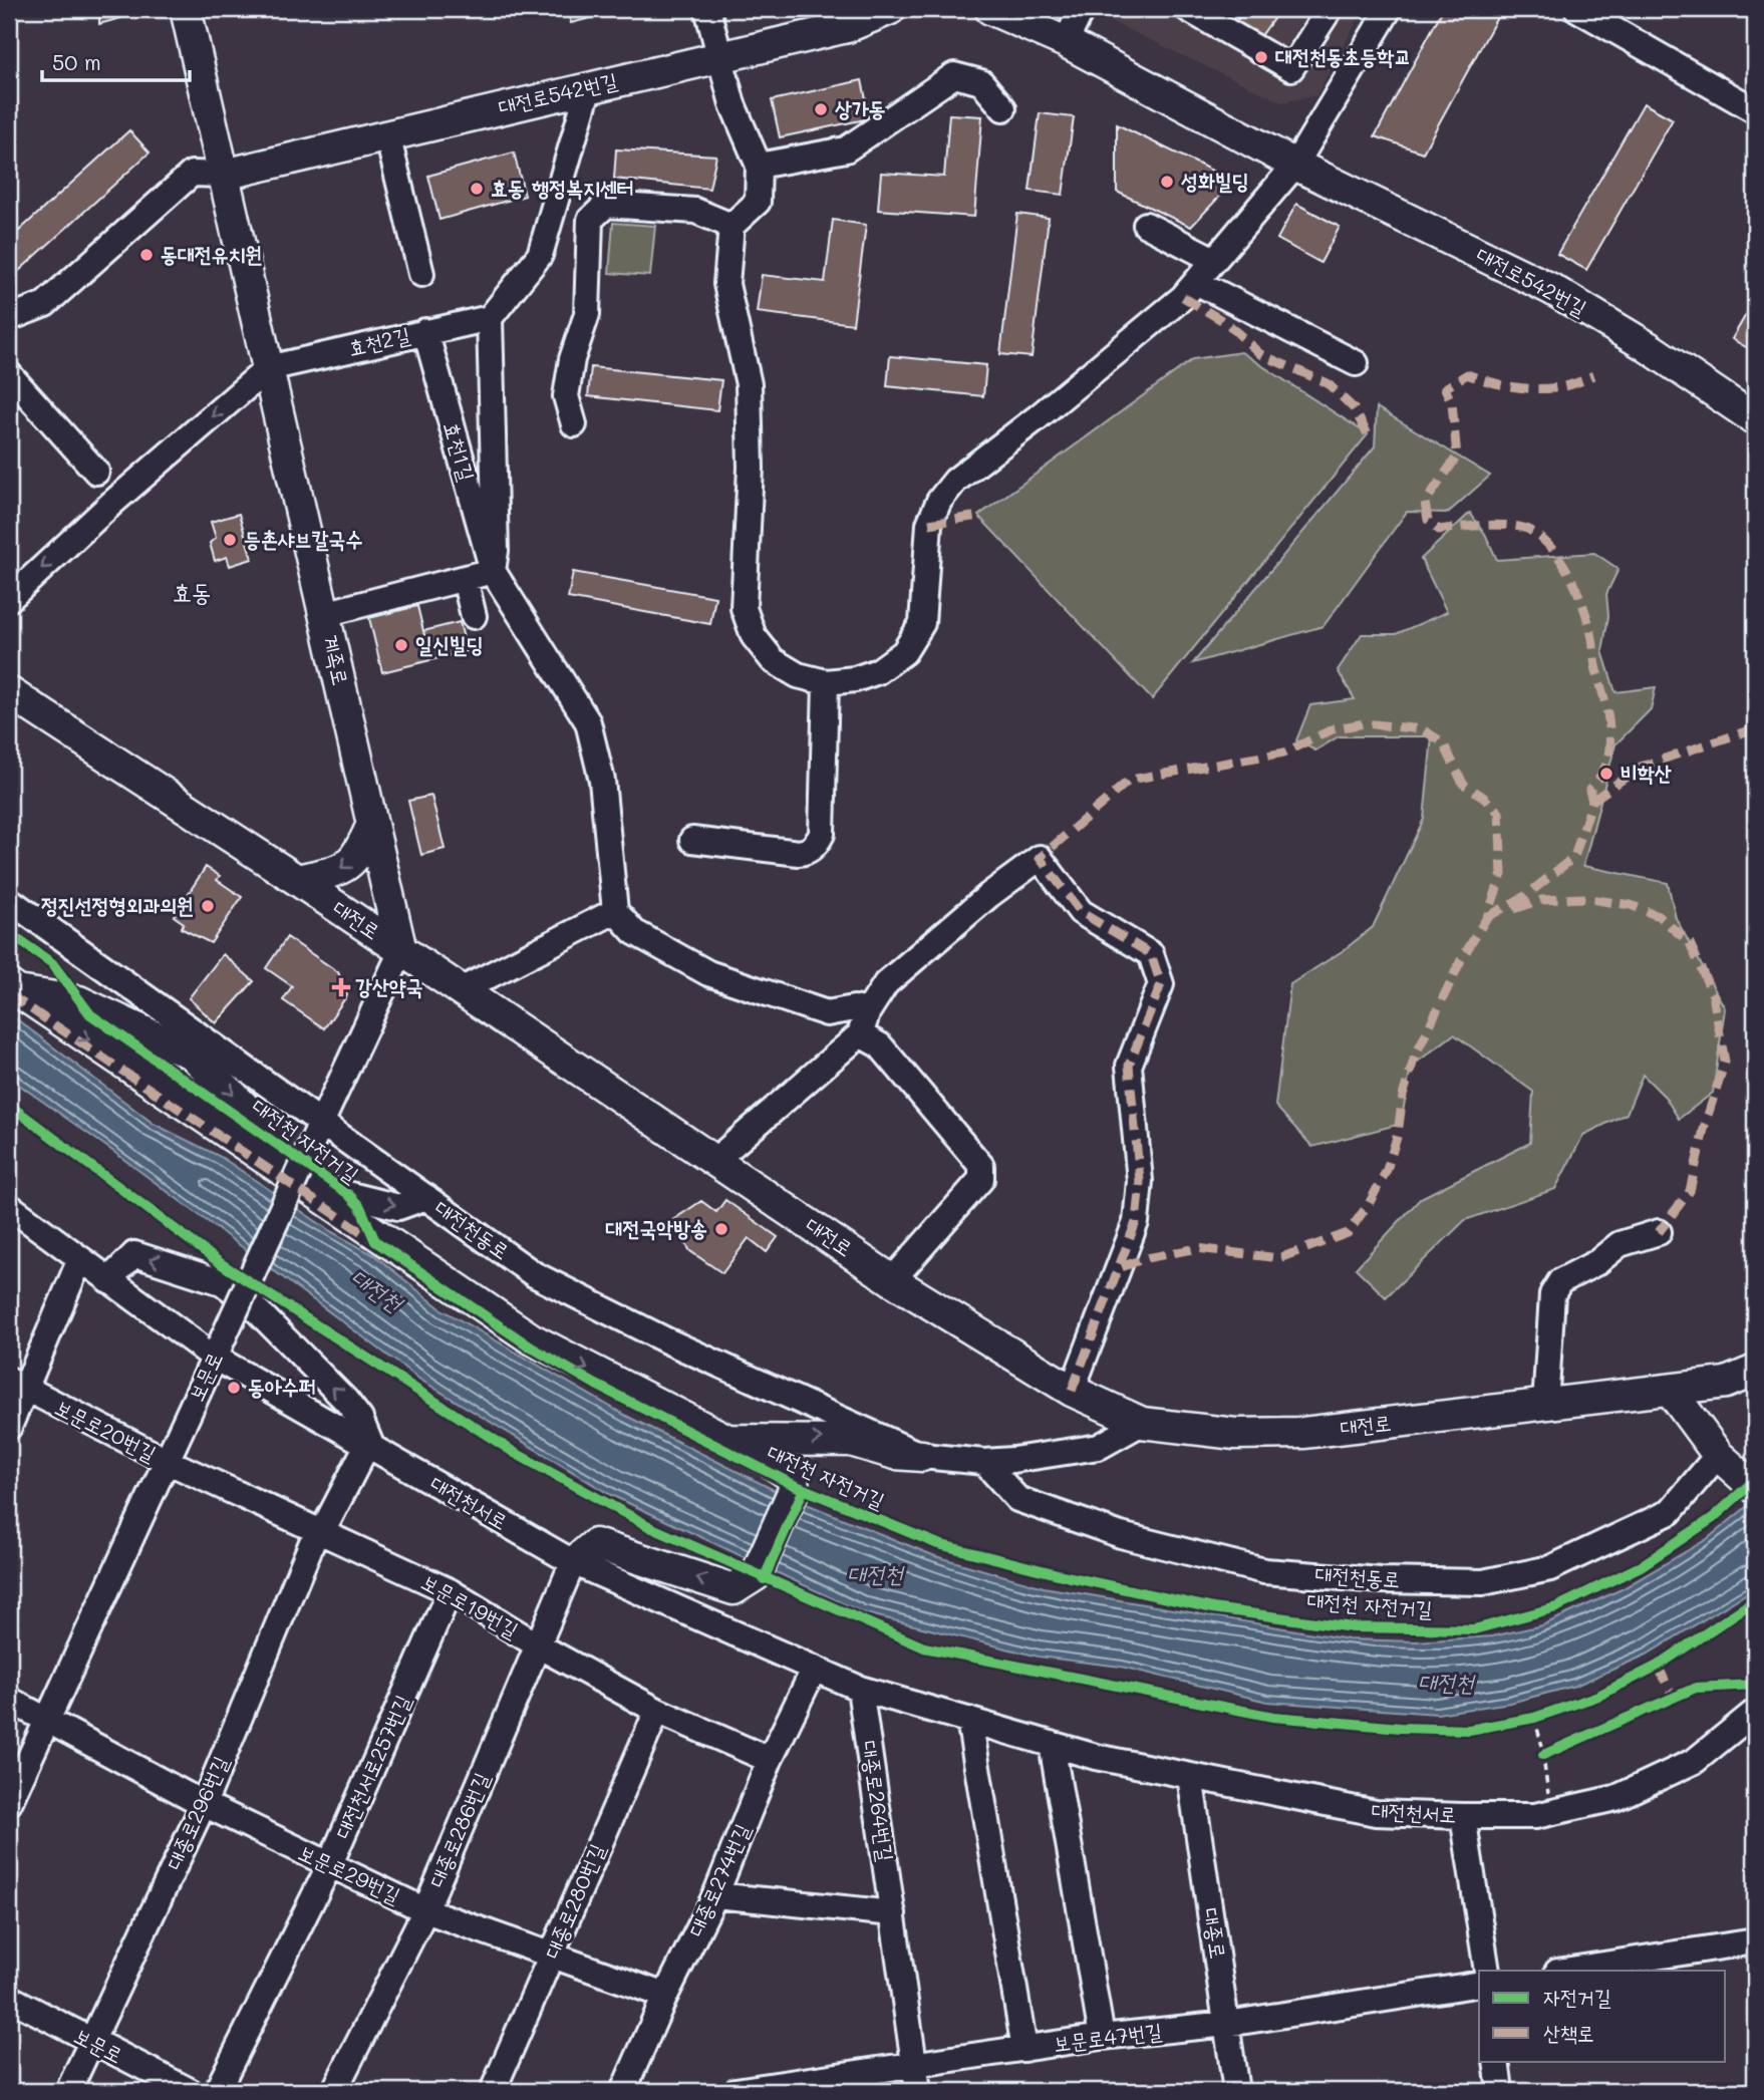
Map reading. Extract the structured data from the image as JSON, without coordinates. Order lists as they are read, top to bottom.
{
  "streets": {
    "main road": ["대전로542번길", "계족로", "대전로"],
    "street": [
      "효천2길",
      "효천1길",
      "대전천동로",
      "보문로",
      "보문로20번길",
      "대전천서로",
      "보문로19번길",
      "대전천서로257번길",
      "대종로264번길",
      "대종로296번길",
      "대종로286번길",
      "보문로29번길",
      "대종로274번길",
      "대종로280번길",
      "대종로",
      "보문로47번길"
    ],
    "cycle path": ["대전천 자전거길"]
  },
  "crossings": [
    ["대전로542번길", "계족로"],
    ["효천2길", "효천1길"],
    ["효천2길", "계족로"],
    ["계족로", "대전로"],
    ["계족로", "보문로"],
    ["대전로", "대전천동로"],
    ["대전로", "보문로"],
    ["대전천동로", "보문로"],
    ["보문로", "보문로20번길"],
    ["보문로", "대전천서로"],
    ["보문로", "보문로19번길"],
    ["보문로", "대종로296번길"],
    ["보문로", "보문로29번길"],
    ["보문로20번길", "보문로19번길"],
    ["대전천서로", "대종로264번길"],
    ["대전천서로", "대종로296번길"],
    ["대전천서로", "대종로286번길"],
    ["대전천서로", "대종로274번길"],
    ["대전천서로", "대종로"],
    ["보문로19번길", "대전천서로257번길"],
    ["보문로19번길", "대종로296번길"],
    ["보문로19번길", "대종로286번길"],
    ["보문로19번길", "대종로274번길"],
    ["보문로19번길", "대종로280번길"],
    ["대전천서로257번길", "보문로29번길"],
    ["대종로264번길", "보문로47번길"],
    ["대종로296번길", "보문로29번길"],
    ["대종로286번길", "보문로29번길"],
    ["보문로29번길", "대종로274번길"],
    ["보문로29번길", "대종로280번길"],
    ["대종로", "보문로47번길"]
  ],
  "districts": ["효동"],
  "water": ["대전천"],
  "places": {
    "other": [
      "대전천동초등학교",
      "상가동",
      "성화빌딩",
      "효동 행정복지센터",
      "동대전유치원",
      "등촌샤브칼국수",
      "일신빌딩",
      "비학산",
      "정진선정형외과의원",
      "대전국악방송",
      "동아수퍼"
    ],
    "health": ["강산약국"]
  },
  "legend": ["자전거길", "산책로"],
  "scale_bar": "50 m"
}
